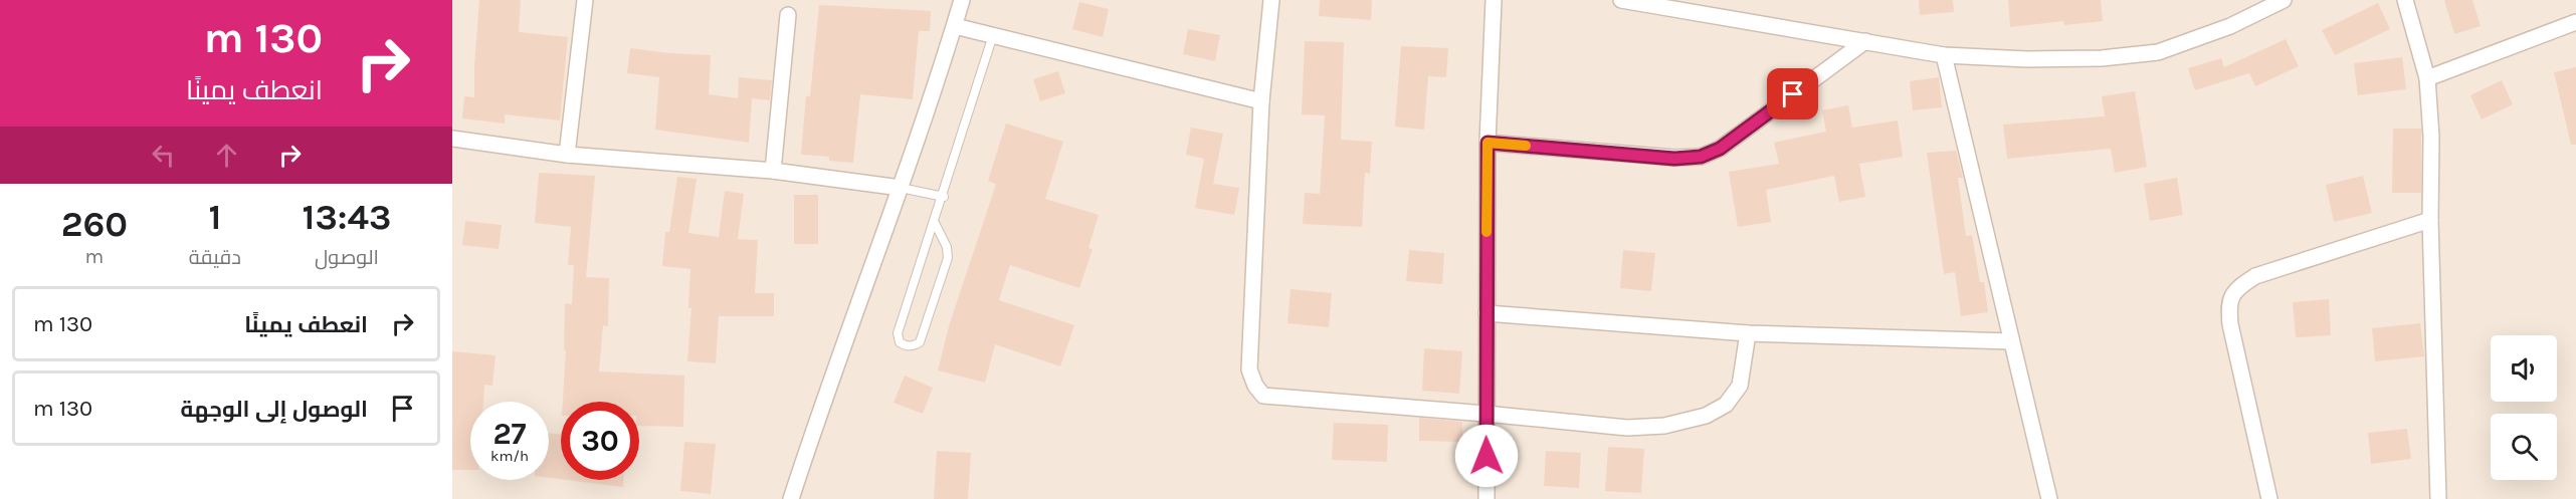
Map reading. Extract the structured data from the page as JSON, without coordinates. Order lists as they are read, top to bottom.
{
  "page": {
    "turn": ["130 m", "انعطف يمينًا"],
    "eta": [
      "13:43",
      "الوصول",
      "1",
      "دقيقة",
      "260",
      "m"
    ],
    "list": [
      {
        "name": "انعطف يمينًا",
        "value": "130 m"
      },
      {
        "name": "الوصول إلى الوجهة",
        "value": "130 m"
      }
    ],
    "speed": "27 km/h",
    "limit": "30"
  }
}
